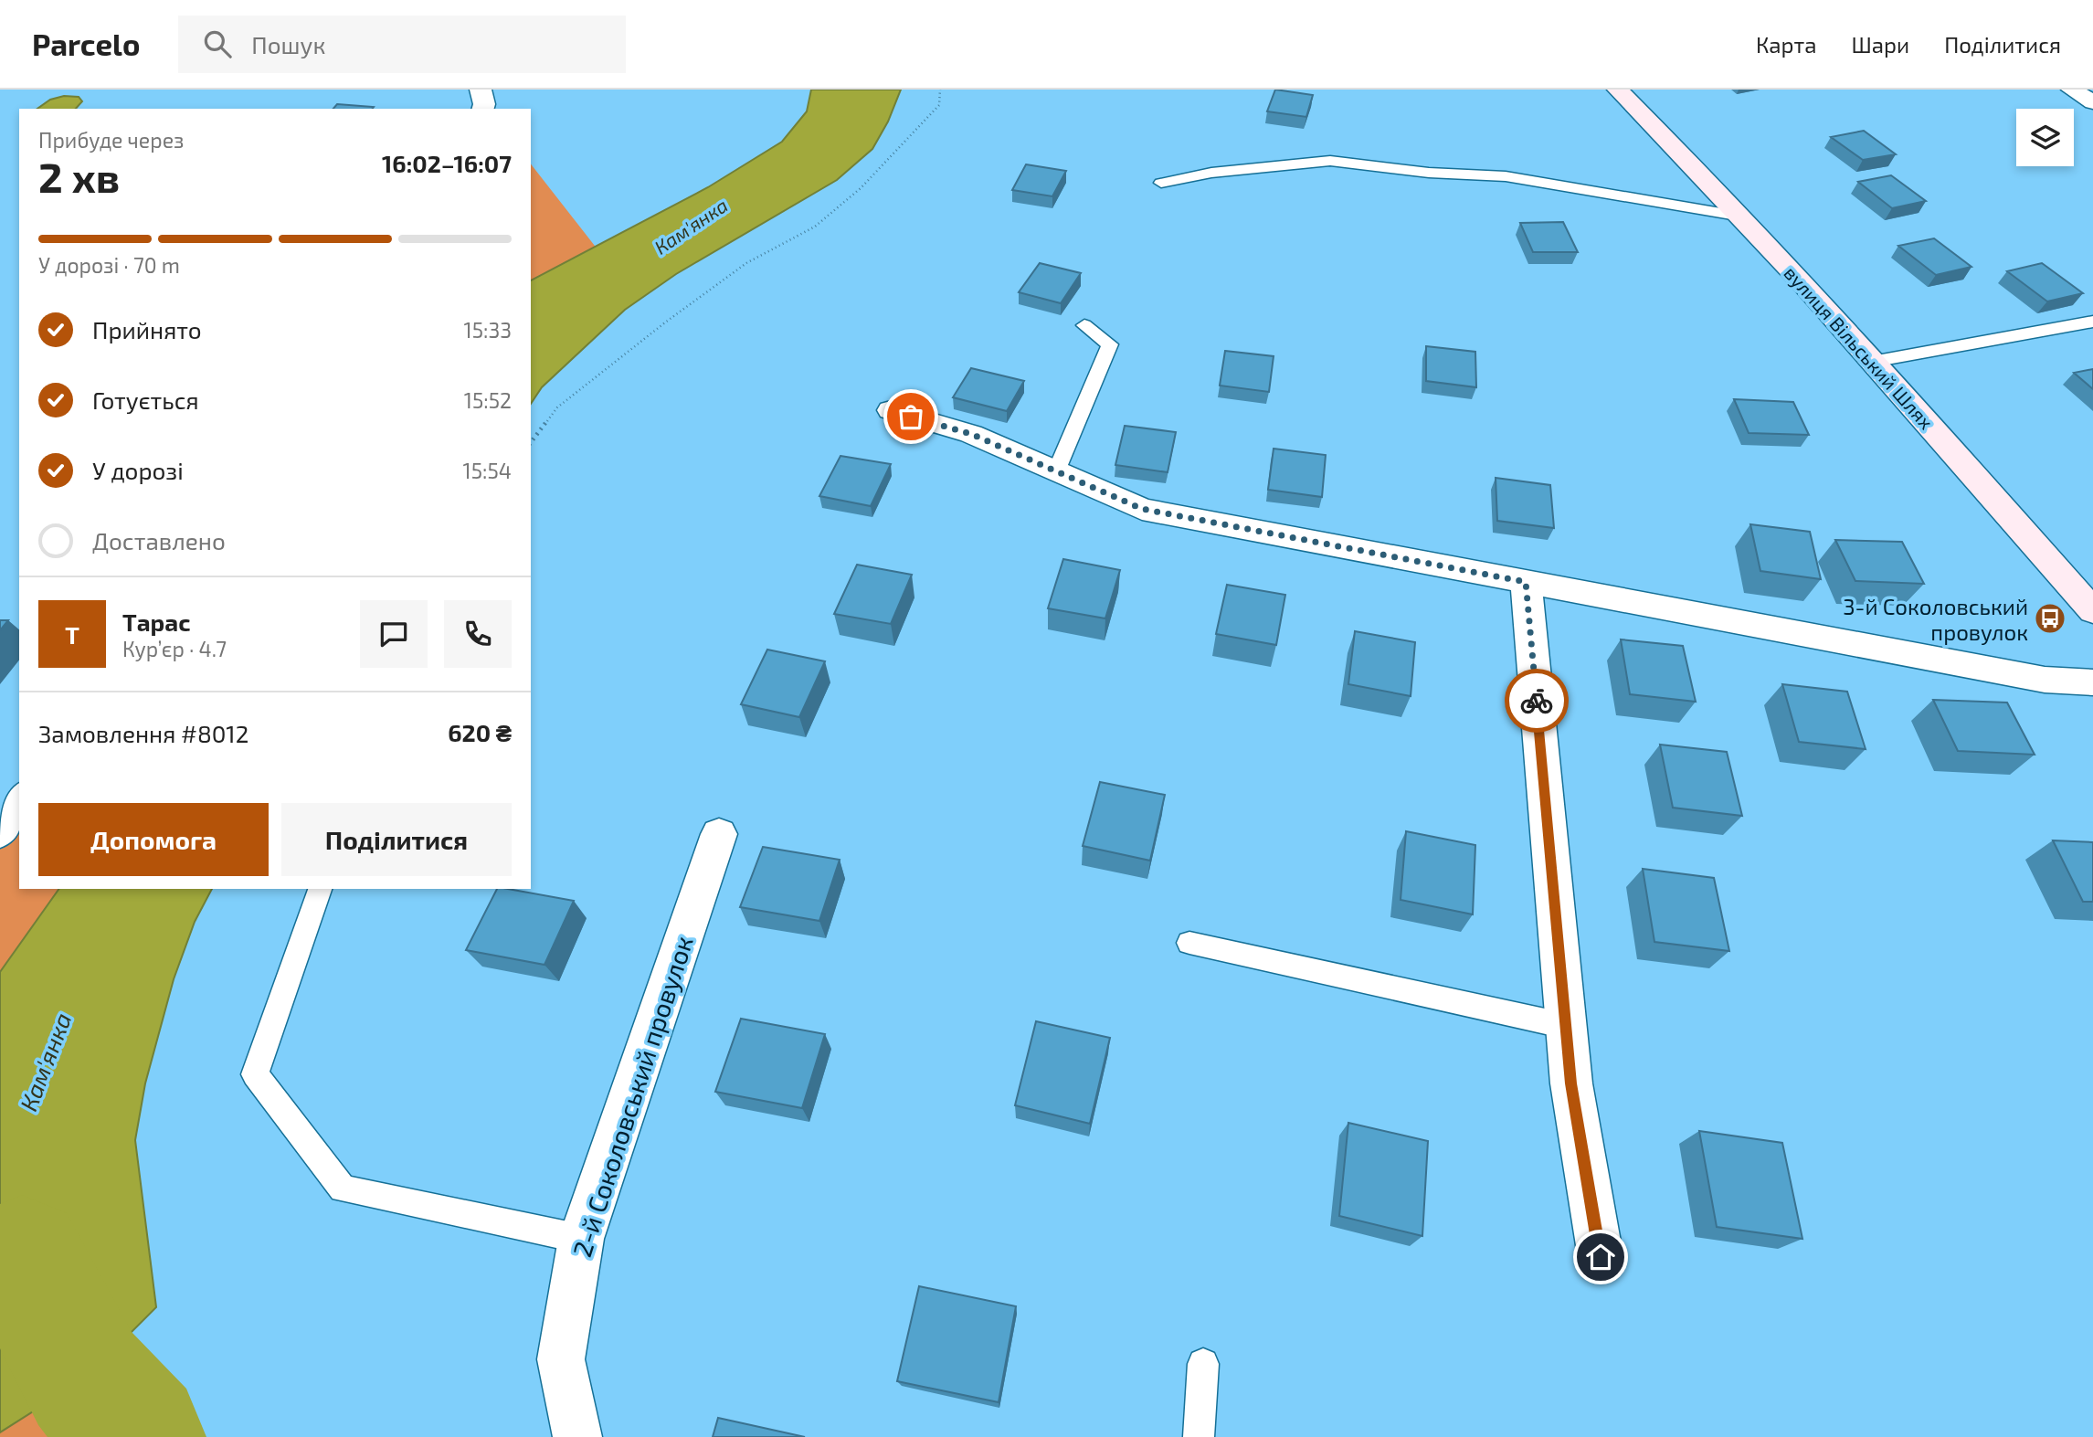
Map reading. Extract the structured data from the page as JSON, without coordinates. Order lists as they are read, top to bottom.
{
  "streets": {
    "street": ["вулиця Вільський Шлях", "2-й Соколовський провулок"]
  },
  "water": ["Кам'янка"],
  "places": {
    "bus stop": ["3-й Соколовський провулок"]
  },
  "page": {
    "header": "Parcelo",
    "search": "Пошук",
    "nav": ["Карта", "Шари", "Поділитися"],
    "heading": ["2 хв", "Прибуде через", "16:02–16:07"],
    "panel": [
      "Тарас",
      "Кур’єр · 4.7",
      "Замовлення #8012",
      "620 ₴"
    ],
    "bar": "У дорозі · 70 m",
    "list": [
      ["Прийнято", "15:33"],
      ["Готується", "15:52"],
      ["У дорозі", "15:54"],
      "Доставлено"
    ],
    "round": "Т",
    "buttons": ["Допомога", "Поділитися"]
  }
}
